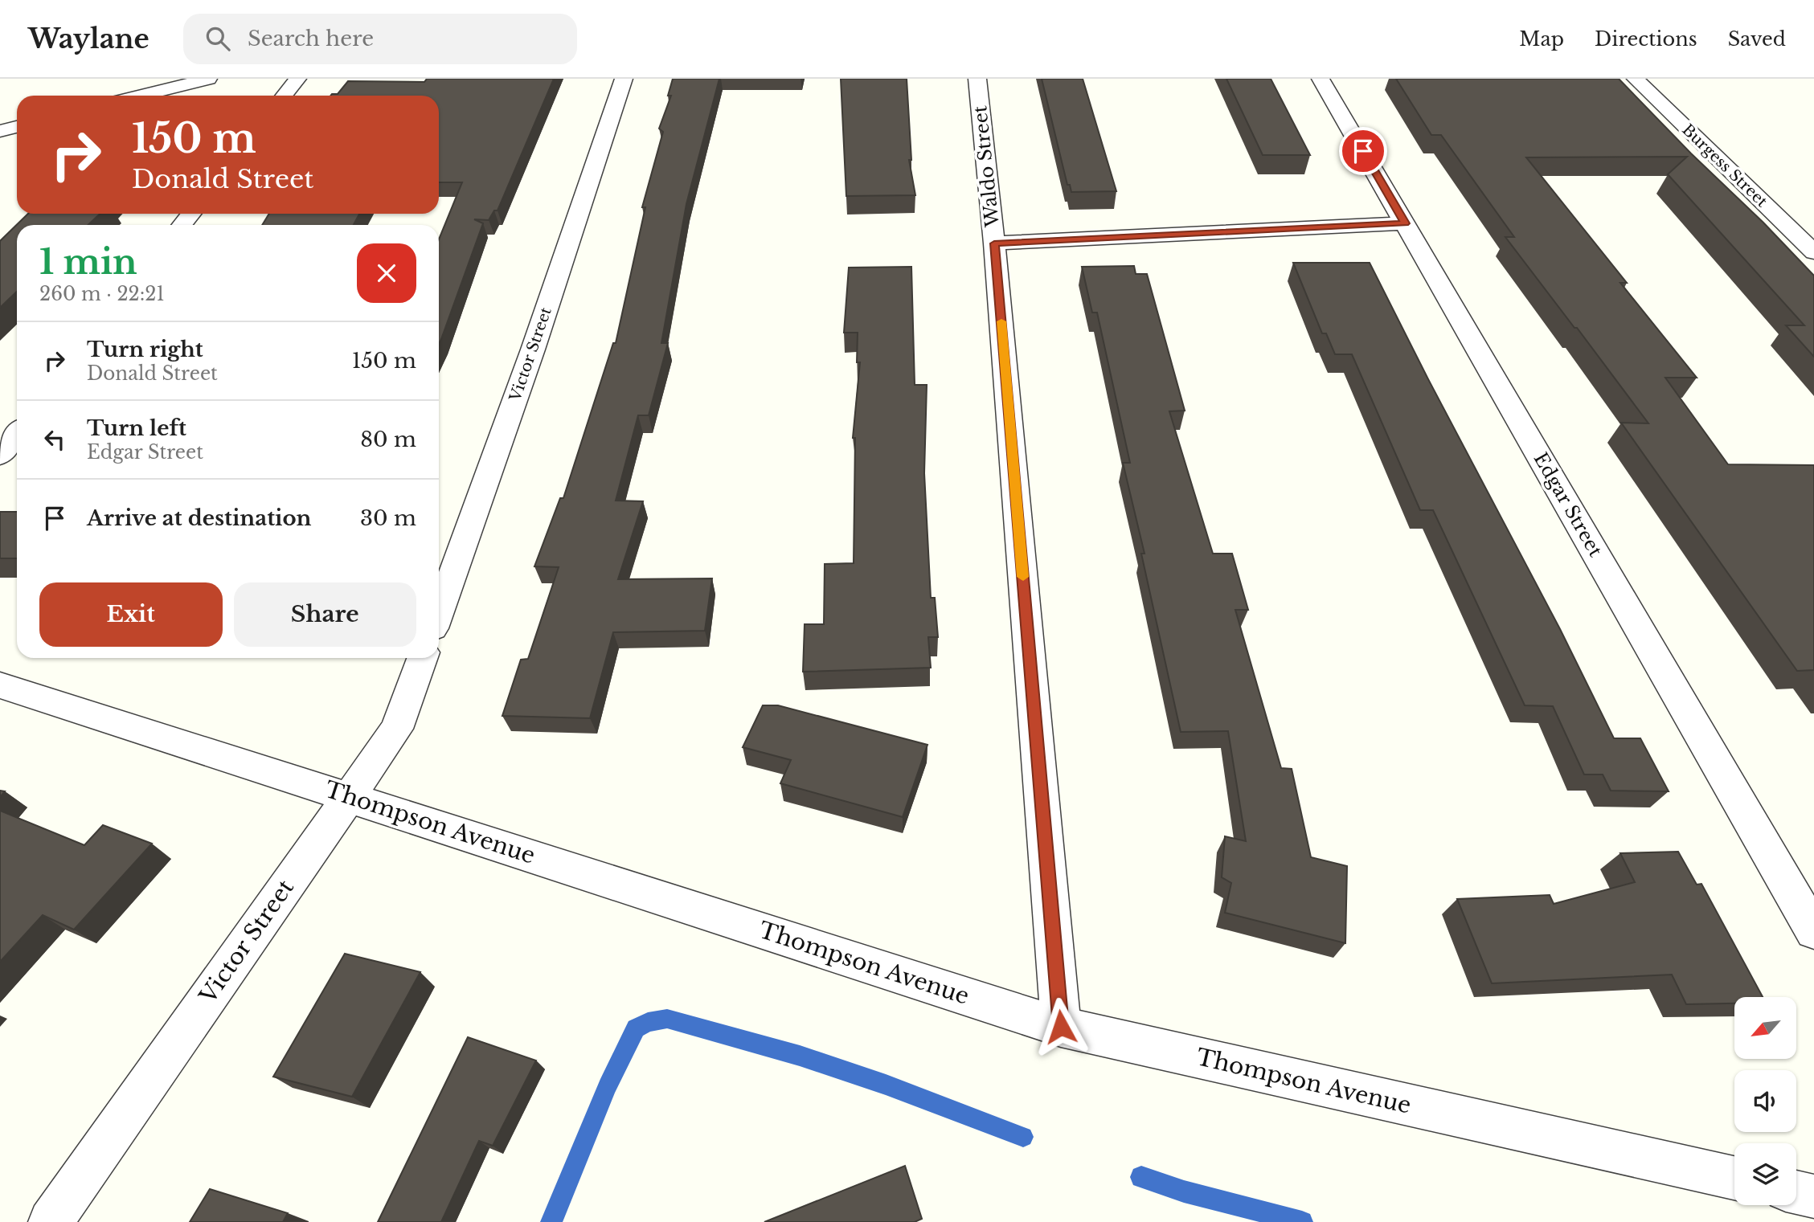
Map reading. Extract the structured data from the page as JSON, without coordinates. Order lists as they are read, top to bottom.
{
  "streets": {
    "street": [
      "Burgess Street",
      "Waldo Street",
      "Victor Street",
      "Edgar Street",
      "Thompson Avenue"
    ]
  },
  "crossings": [
    ["Waldo Street", "Thompson Avenue"],
    ["Victor Street", "Thompson Avenue"]
  ],
  "north": "bottom left",
  "page": {
    "header": "Waylane",
    "search": "Search here",
    "nav": ["Map", "Directions", "Saved"],
    "turn": ["150 m", "Donald Street"],
    "heading": ["1 min", "260 m · 22:21"],
    "list": [
      {
        "name": "Turn right",
        "note": "Donald Street",
        "value": "150 m"
      },
      {
        "name": "Turn left",
        "note": "Edgar Street",
        "value": "80 m"
      },
      {
        "name": "Arrive at destination",
        "value": "30 m"
      }
    ],
    "buttons": ["Exit", "Share"]
  }
}
